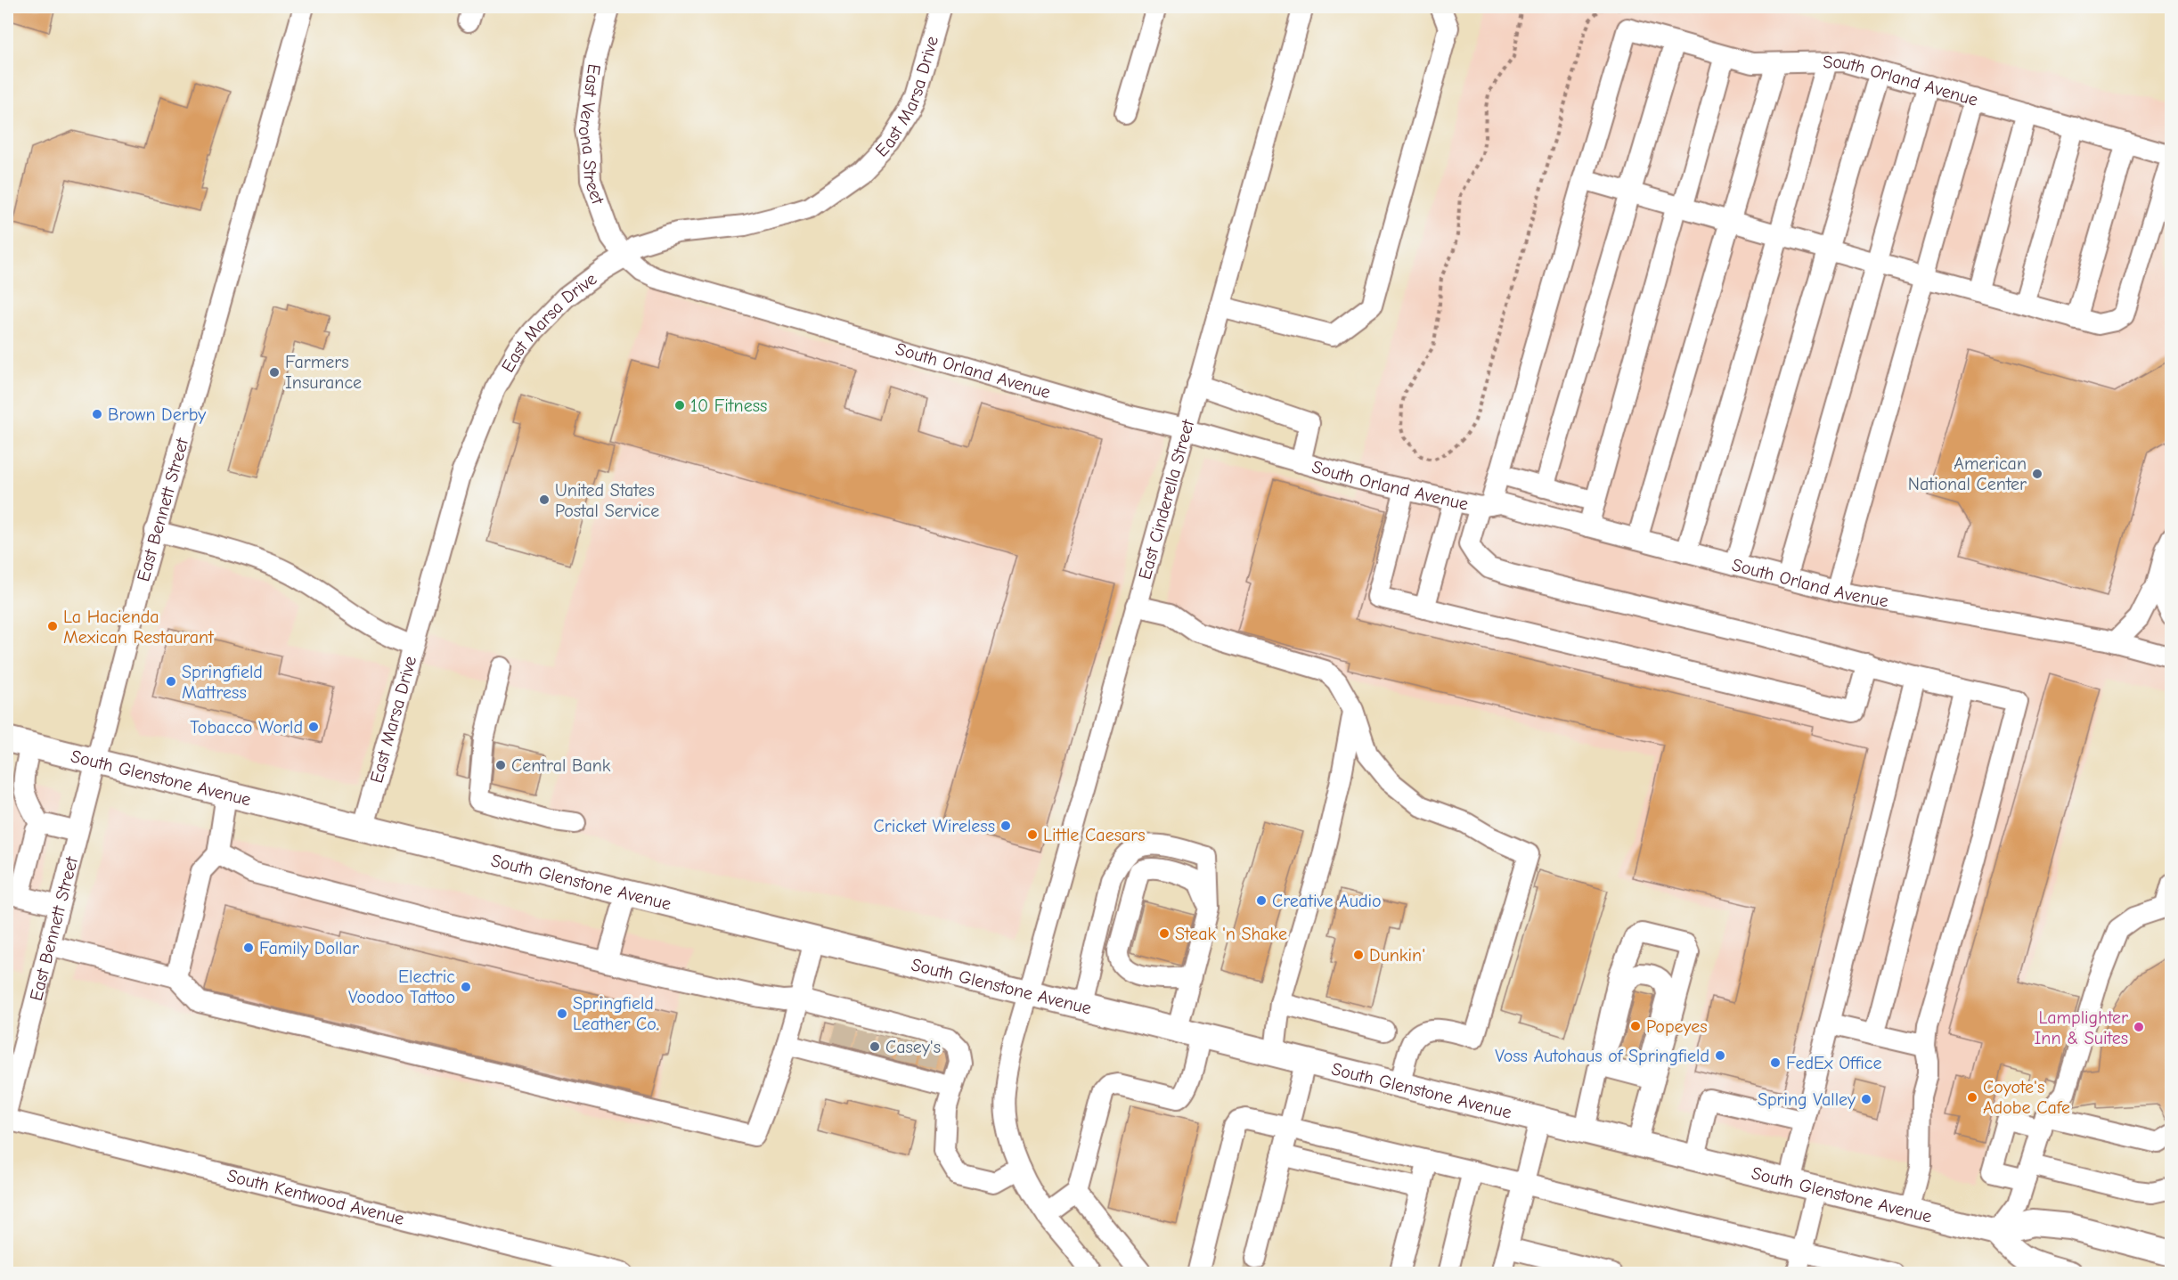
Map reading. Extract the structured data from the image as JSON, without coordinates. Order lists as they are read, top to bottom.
{
  "streets": {
    "main road": ["South Glenstone Avenue"],
    "street": [
      "South Orland Avenue",
      "East Marsa Drive",
      "East Verona Street",
      "East Cinderella Street",
      "East Bennett Street",
      "South Kentwood Avenue"
    ]
  },
  "crossings": [
    ["South Orland Avenue", "East Marsa Drive"],
    ["South Orland Avenue", "East Verona Street"],
    ["South Orland Avenue", "East Cinderella Street"],
    ["East Marsa Drive", "East Verona Street"],
    ["East Marsa Drive", "South Glenstone Avenue"],
    ["East Cinderella Street", "South Glenstone Avenue"],
    ["East Bennett Street", "South Glenstone Avenue"]
  ],
  "places": [
    "Farmers Insurance",
    "10 Fitness",
    "Brown Derby",
    "American National Center",
    "United States Postal Service",
    "La Hacienda Mexican Restaurant",
    "Springfield Mattress",
    "Tobacco World",
    "Central Bank",
    "Cricket Wireless",
    "Little Caesars",
    "Creative Audio",
    "Steak 'n Shake",
    "Family Dollar",
    "Dunkin'",
    "Electric Voodoo Tattoo",
    "Springfield Leather Co.",
    "Popeyes",
    "Lamplighter Inn & Suites",
    "Casey's",
    "Voss Autohaus of Springfield",
    "FedEx Office",
    "Coyote's Adobe Cafe",
    "Spring Valley"
  ]
}
